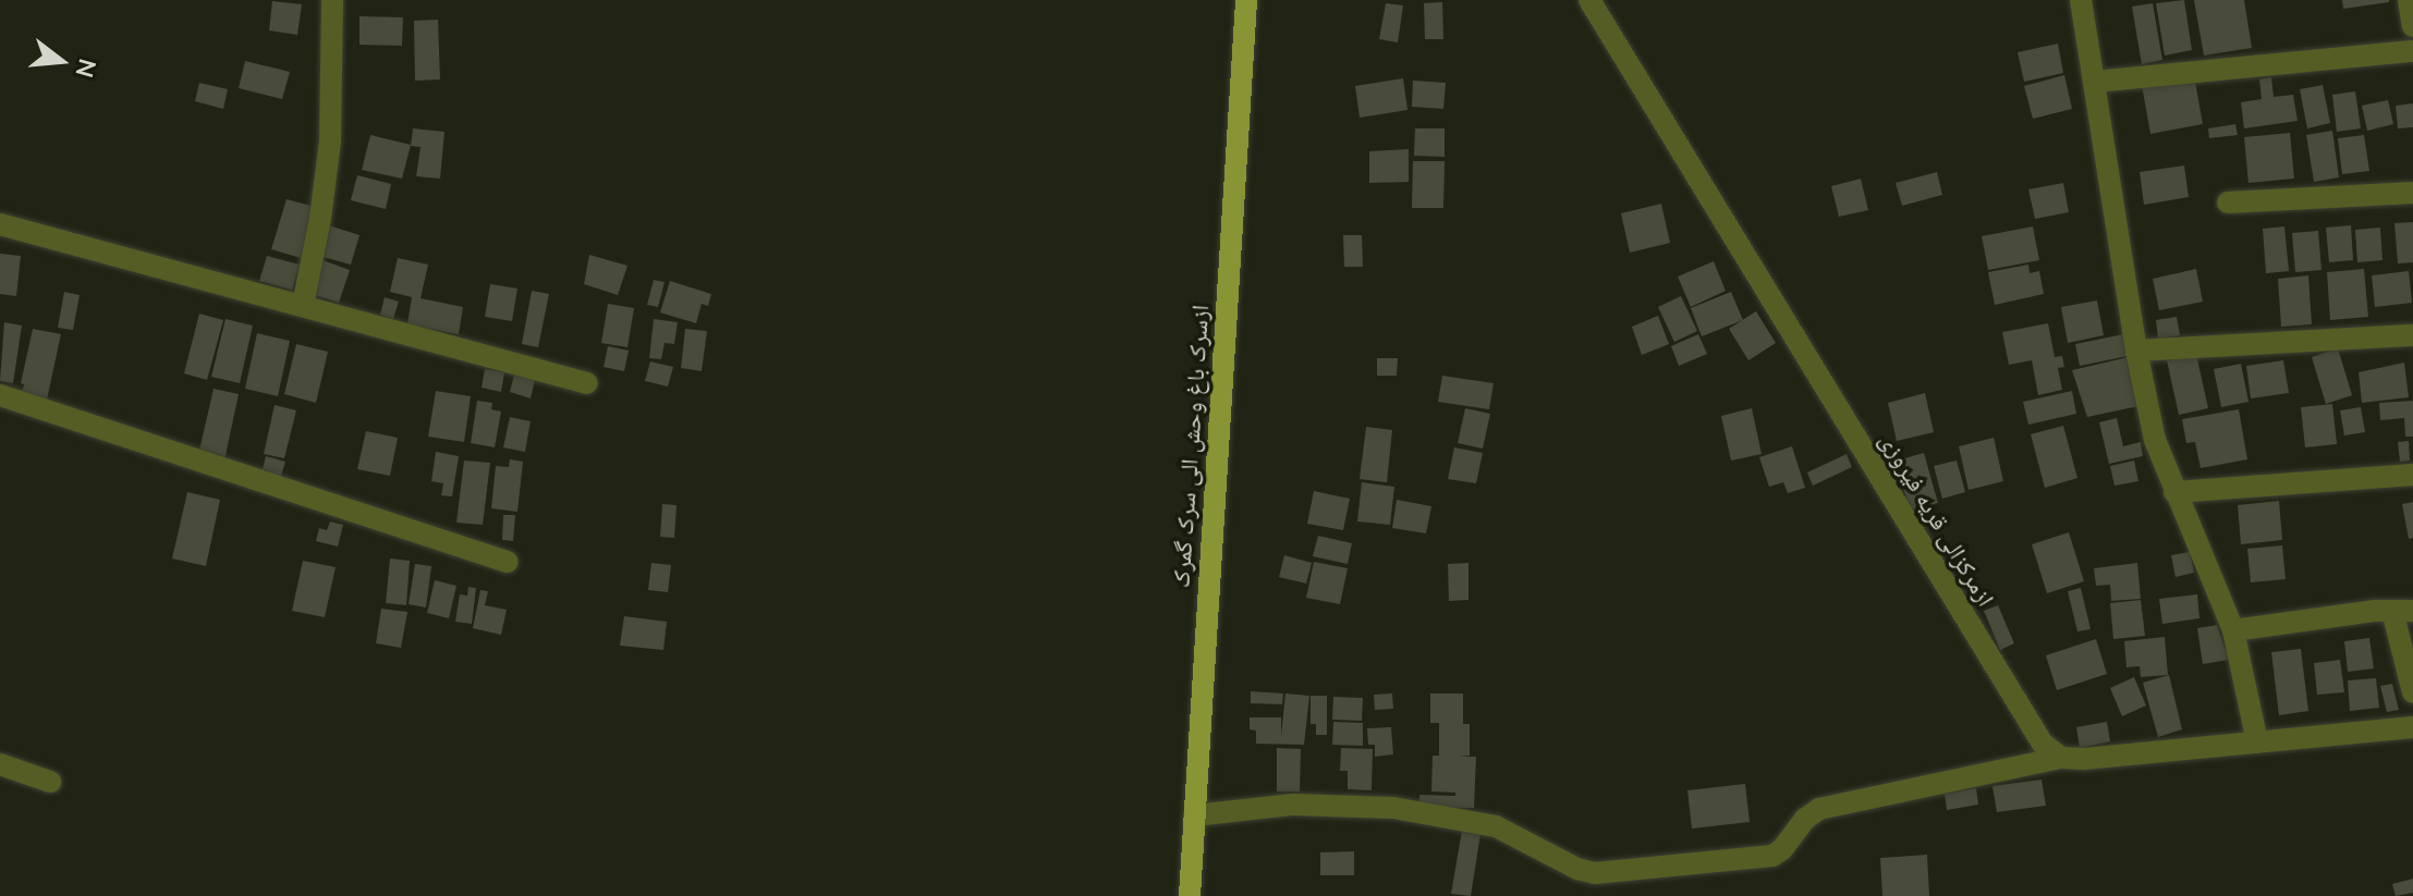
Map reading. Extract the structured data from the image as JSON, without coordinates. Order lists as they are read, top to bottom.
{
  "streets": {
    "main road": ["ازسرک باغ وحش الی سرک گمرک"],
    "street": ["ازمرکزالی قریه فیروزی"]
  },
  "north": "right"
}
